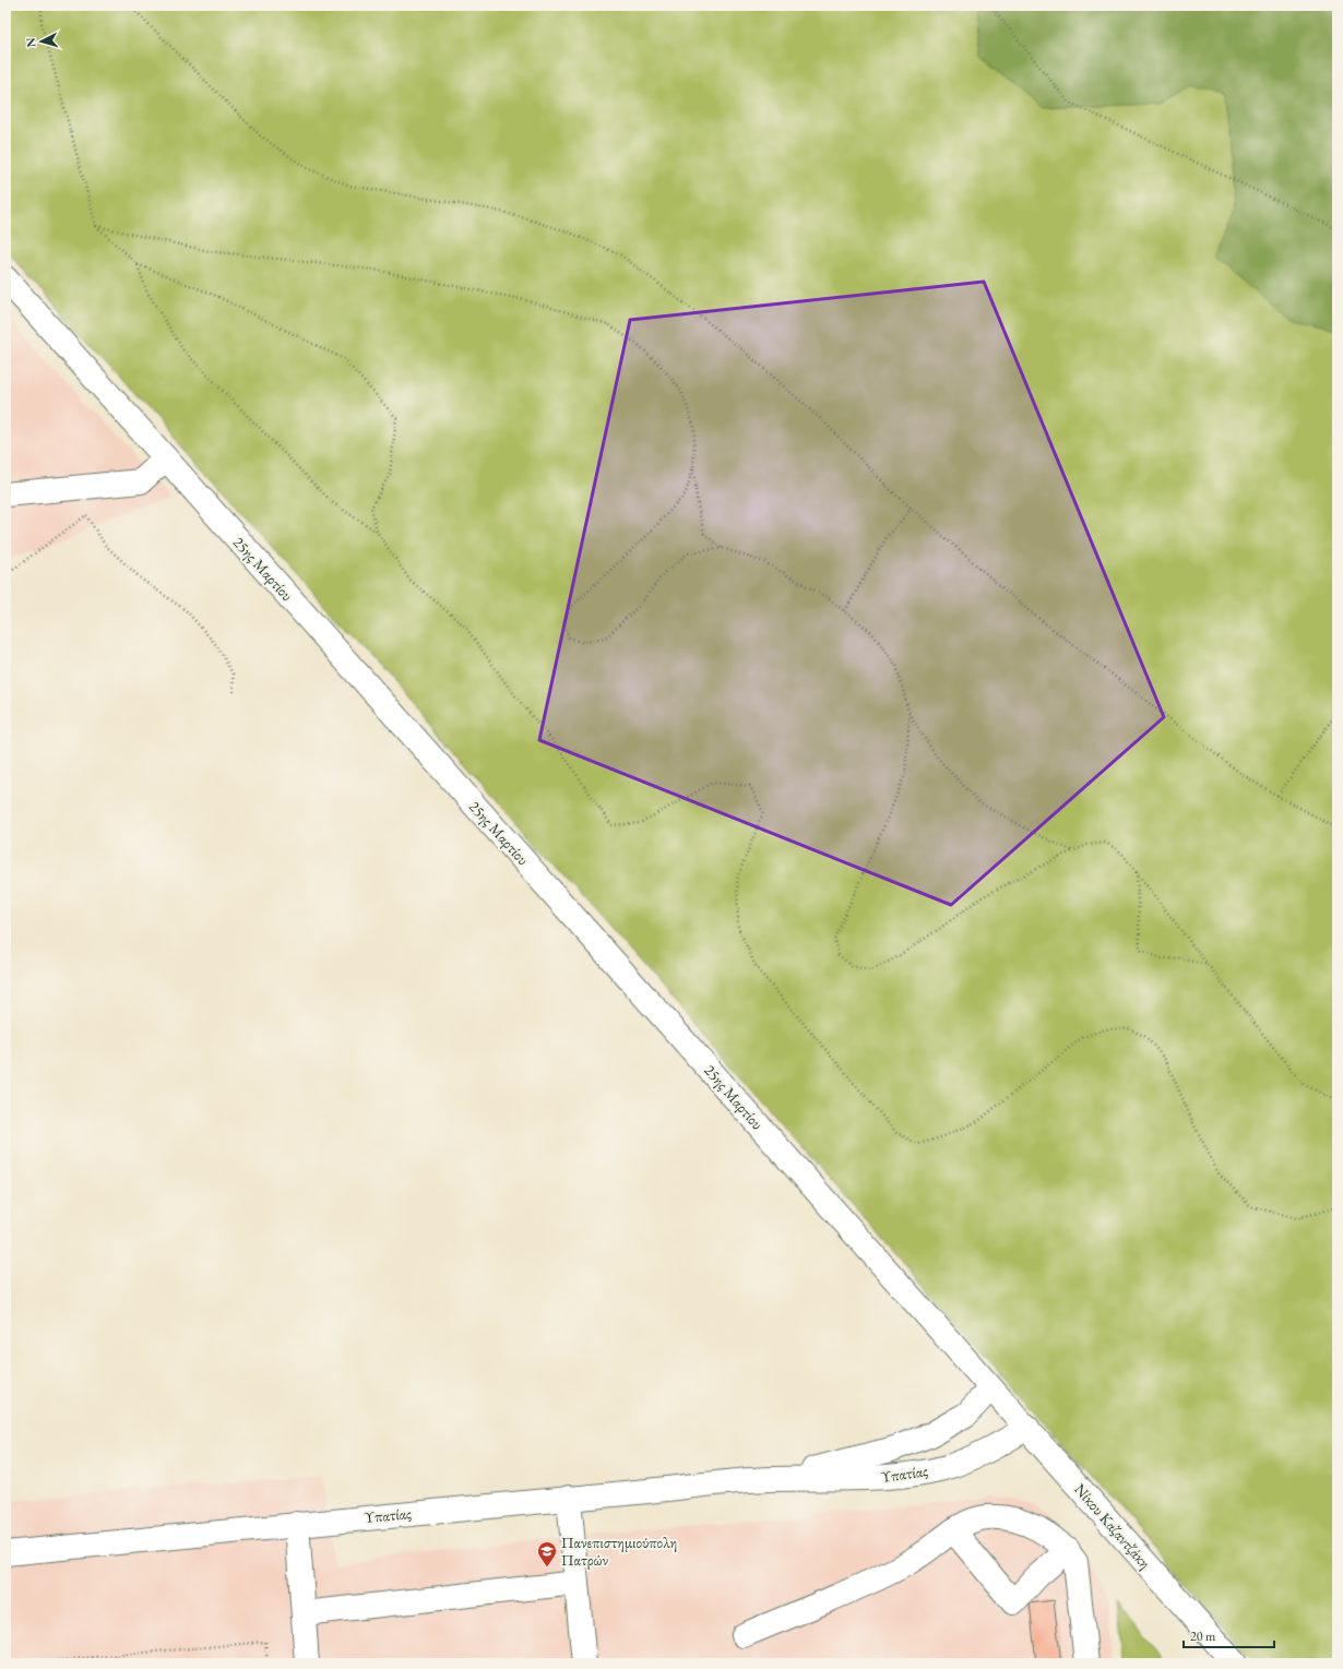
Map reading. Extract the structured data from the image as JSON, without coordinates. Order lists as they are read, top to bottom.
{
  "streets": {
    "street": ["25ης Μαρτίου", "Υπατίας", "Νίκου Καζαντζάκη"]
  },
  "crossings": [
    ["25ης Μαρτίου", "Υπατίας"],
    ["25ης Μαρτίου", "Νίκου Καζαντζάκη"],
    ["Υπατίας", "Νίκου Καζαντζάκη"]
  ],
  "places": {
    "school or university": ["Πανεπιστημιούπολη Πατρών"]
  },
  "scale_bar": "20 m",
  "north": "left"
}
